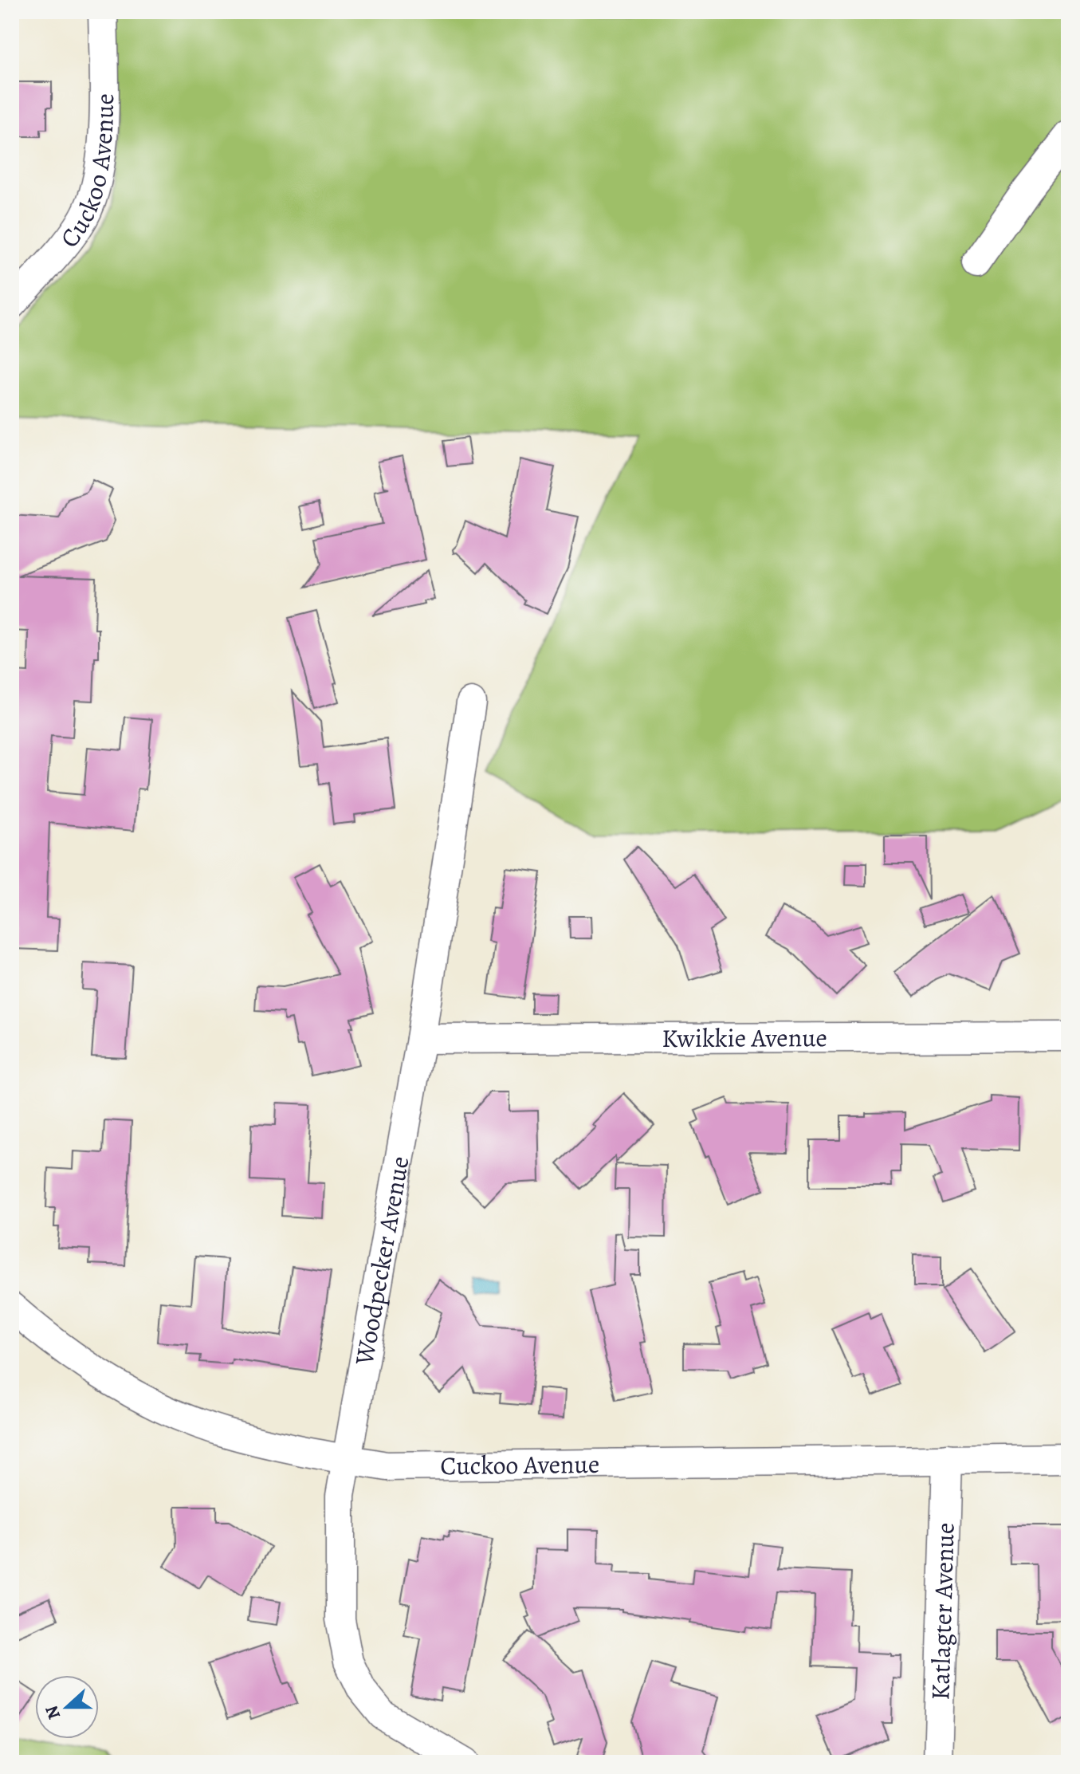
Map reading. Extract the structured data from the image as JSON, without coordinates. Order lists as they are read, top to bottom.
{
  "streets": {
    "street": [
      "Cuckoo Avenue",
      "Kwikkie Avenue",
      "Woodpecker Avenue",
      "Katlagter Avenue"
    ]
  },
  "crossings": [
    ["Cuckoo Avenue", "Woodpecker Avenue"],
    ["Cuckoo Avenue", "Katlagter Avenue"],
    ["Kwikkie Avenue", "Woodpecker Avenue"]
  ],
  "north": "left"
}
